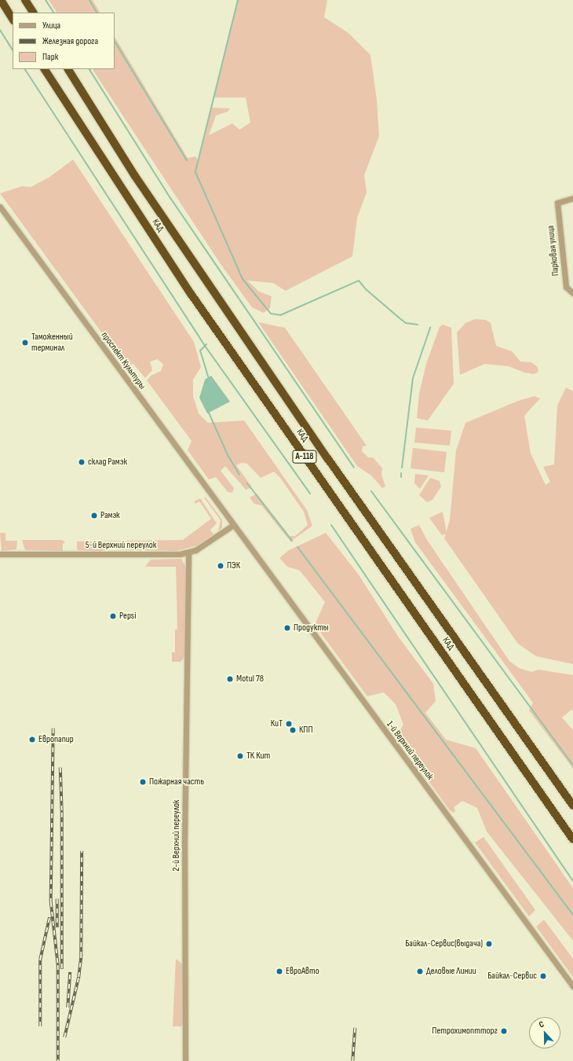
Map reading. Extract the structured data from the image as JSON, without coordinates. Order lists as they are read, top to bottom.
{
  "streets": {
    "highway": ["КАД", "А-118"],
    "street": [
      "Парковая улица",
      "проспект Культуры",
      "5-й Верхний переулок",
      "1-й Верхний переулок",
      "2-й Верхний переулок"
    ]
  },
  "crossings": [
    ["проспект Культуры", "5-й Верхний переулок"],
    ["проспект Культуры", "1-й Верхний переулок"],
    ["5-й Верхний переулок", "1-й Верхний переулок"],
    ["5-й Верхний переулок", "2-й Верхний переулок"]
  ],
  "places": [
    "Таможенный терминал",
    "склад Рамэк",
    "Рамэк",
    "ПЭК",
    "Pepsi",
    "Продукты",
    "Motul 78",
    "КиТ",
    "КПП",
    "Европапир",
    "ТК Кит",
    "Пожарная часть",
    "Байкал-Сервис(выдача)",
    "ЕвроАвто",
    "Деловые Линии",
    "Байкал-Сервис",
    "Петрохимоптторг"
  ],
  "legend": ["Улица", "Железная дорога", "Парк"],
  "north": "top"
}
